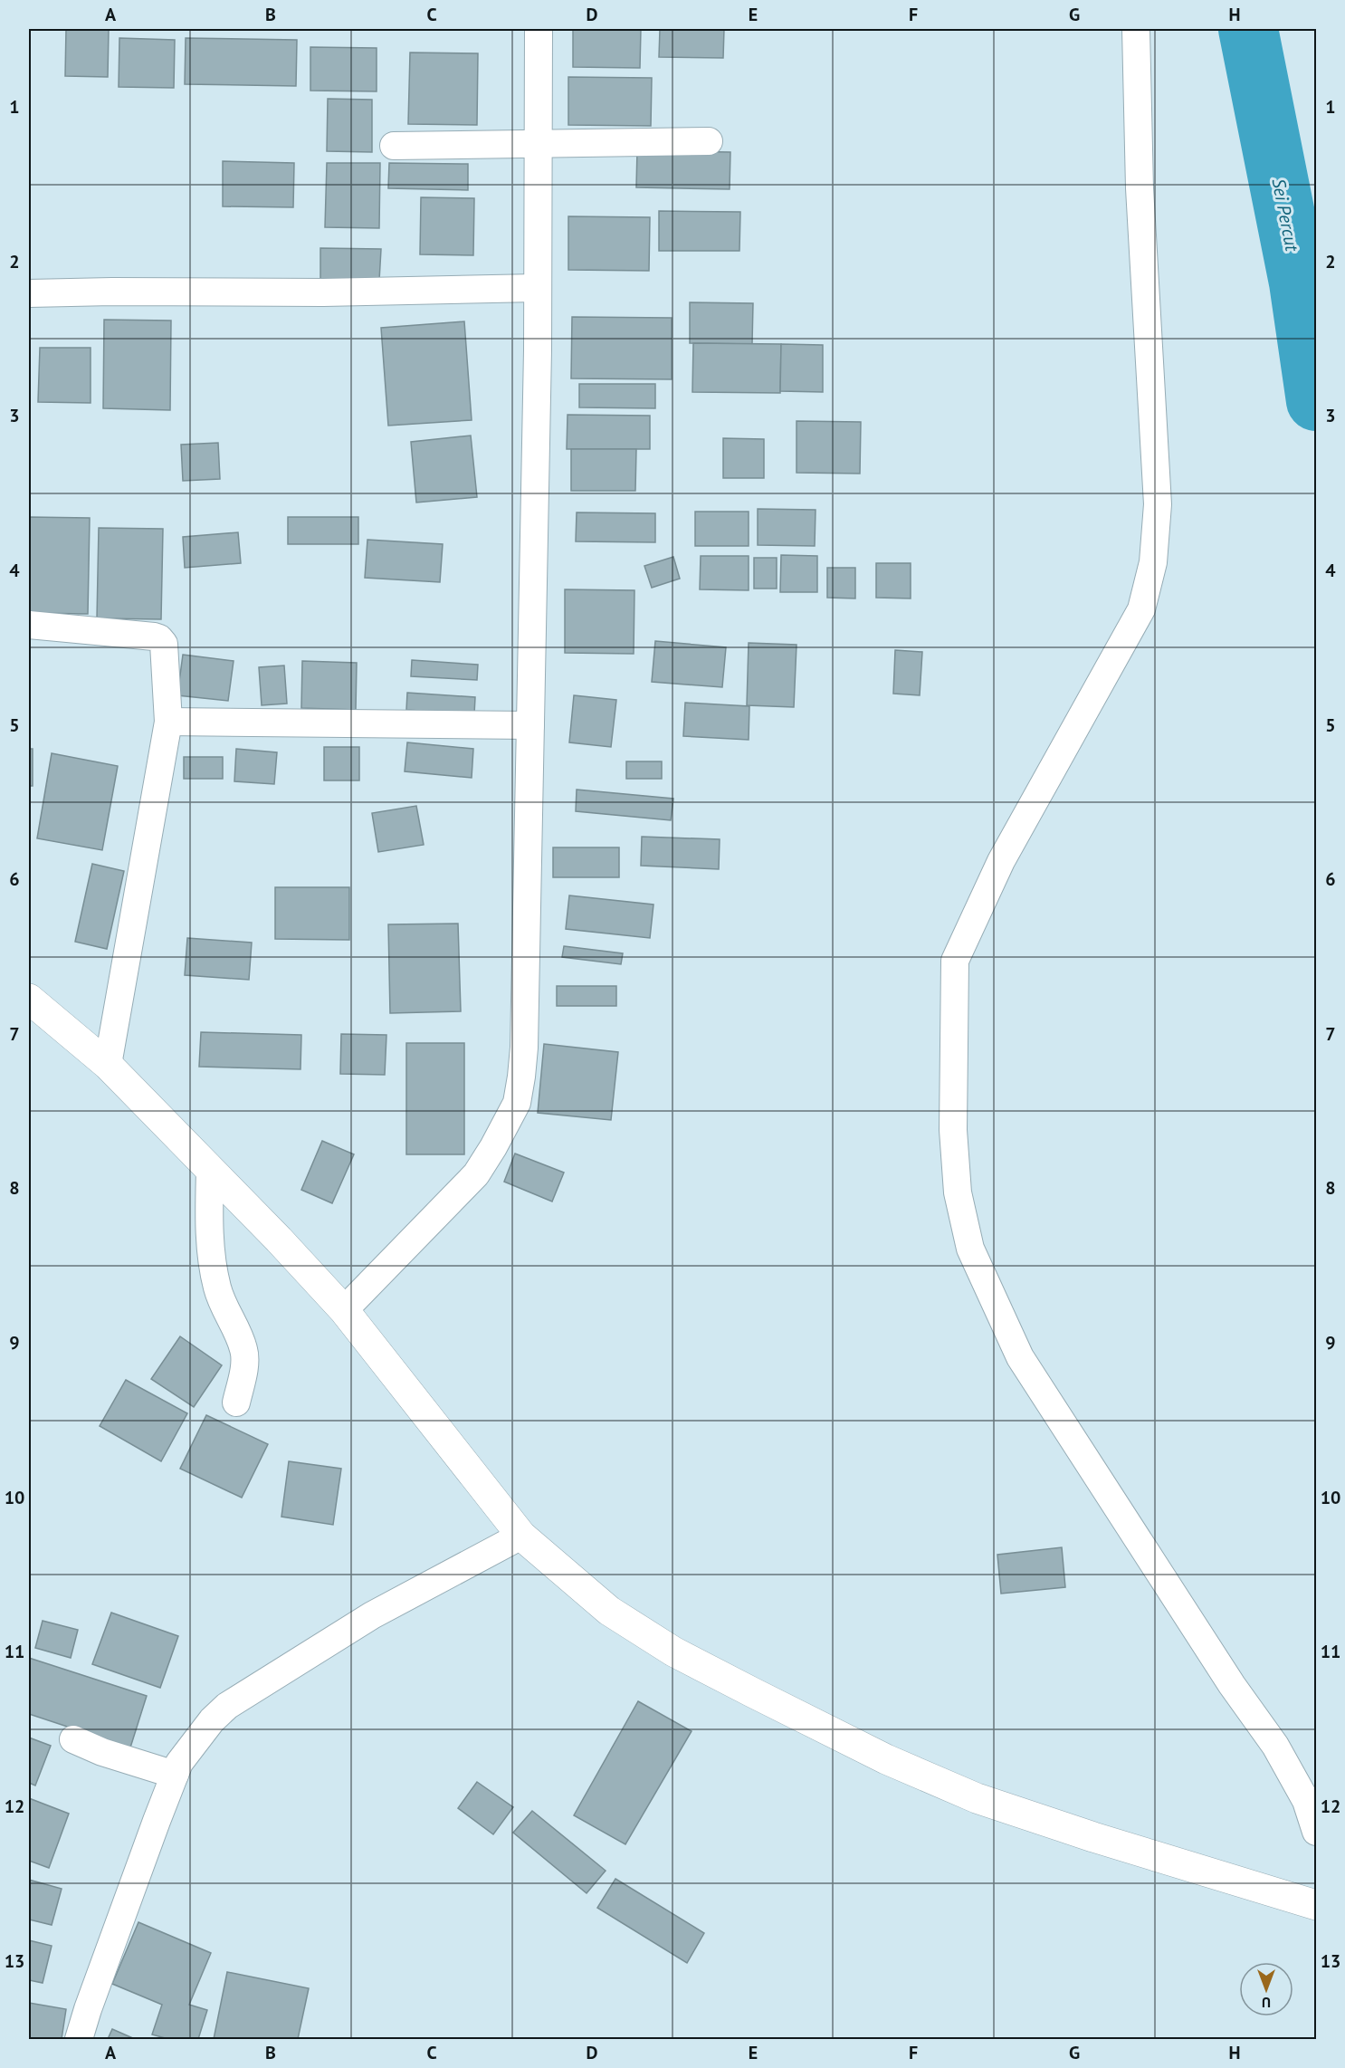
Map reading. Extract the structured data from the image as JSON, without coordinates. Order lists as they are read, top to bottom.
{
  "water": ["Sei Percut"],
  "north": "bottom",
  "grid": {
    "columns": [
      "A",
      "B",
      "C",
      "D",
      "E",
      "F",
      "G",
      "H"
    ],
    "rows": [
      "1",
      "2",
      "3",
      "4",
      "5",
      "6",
      "7",
      "8",
      "9",
      "10",
      "11",
      "12",
      "13"
    ]
  }
}
